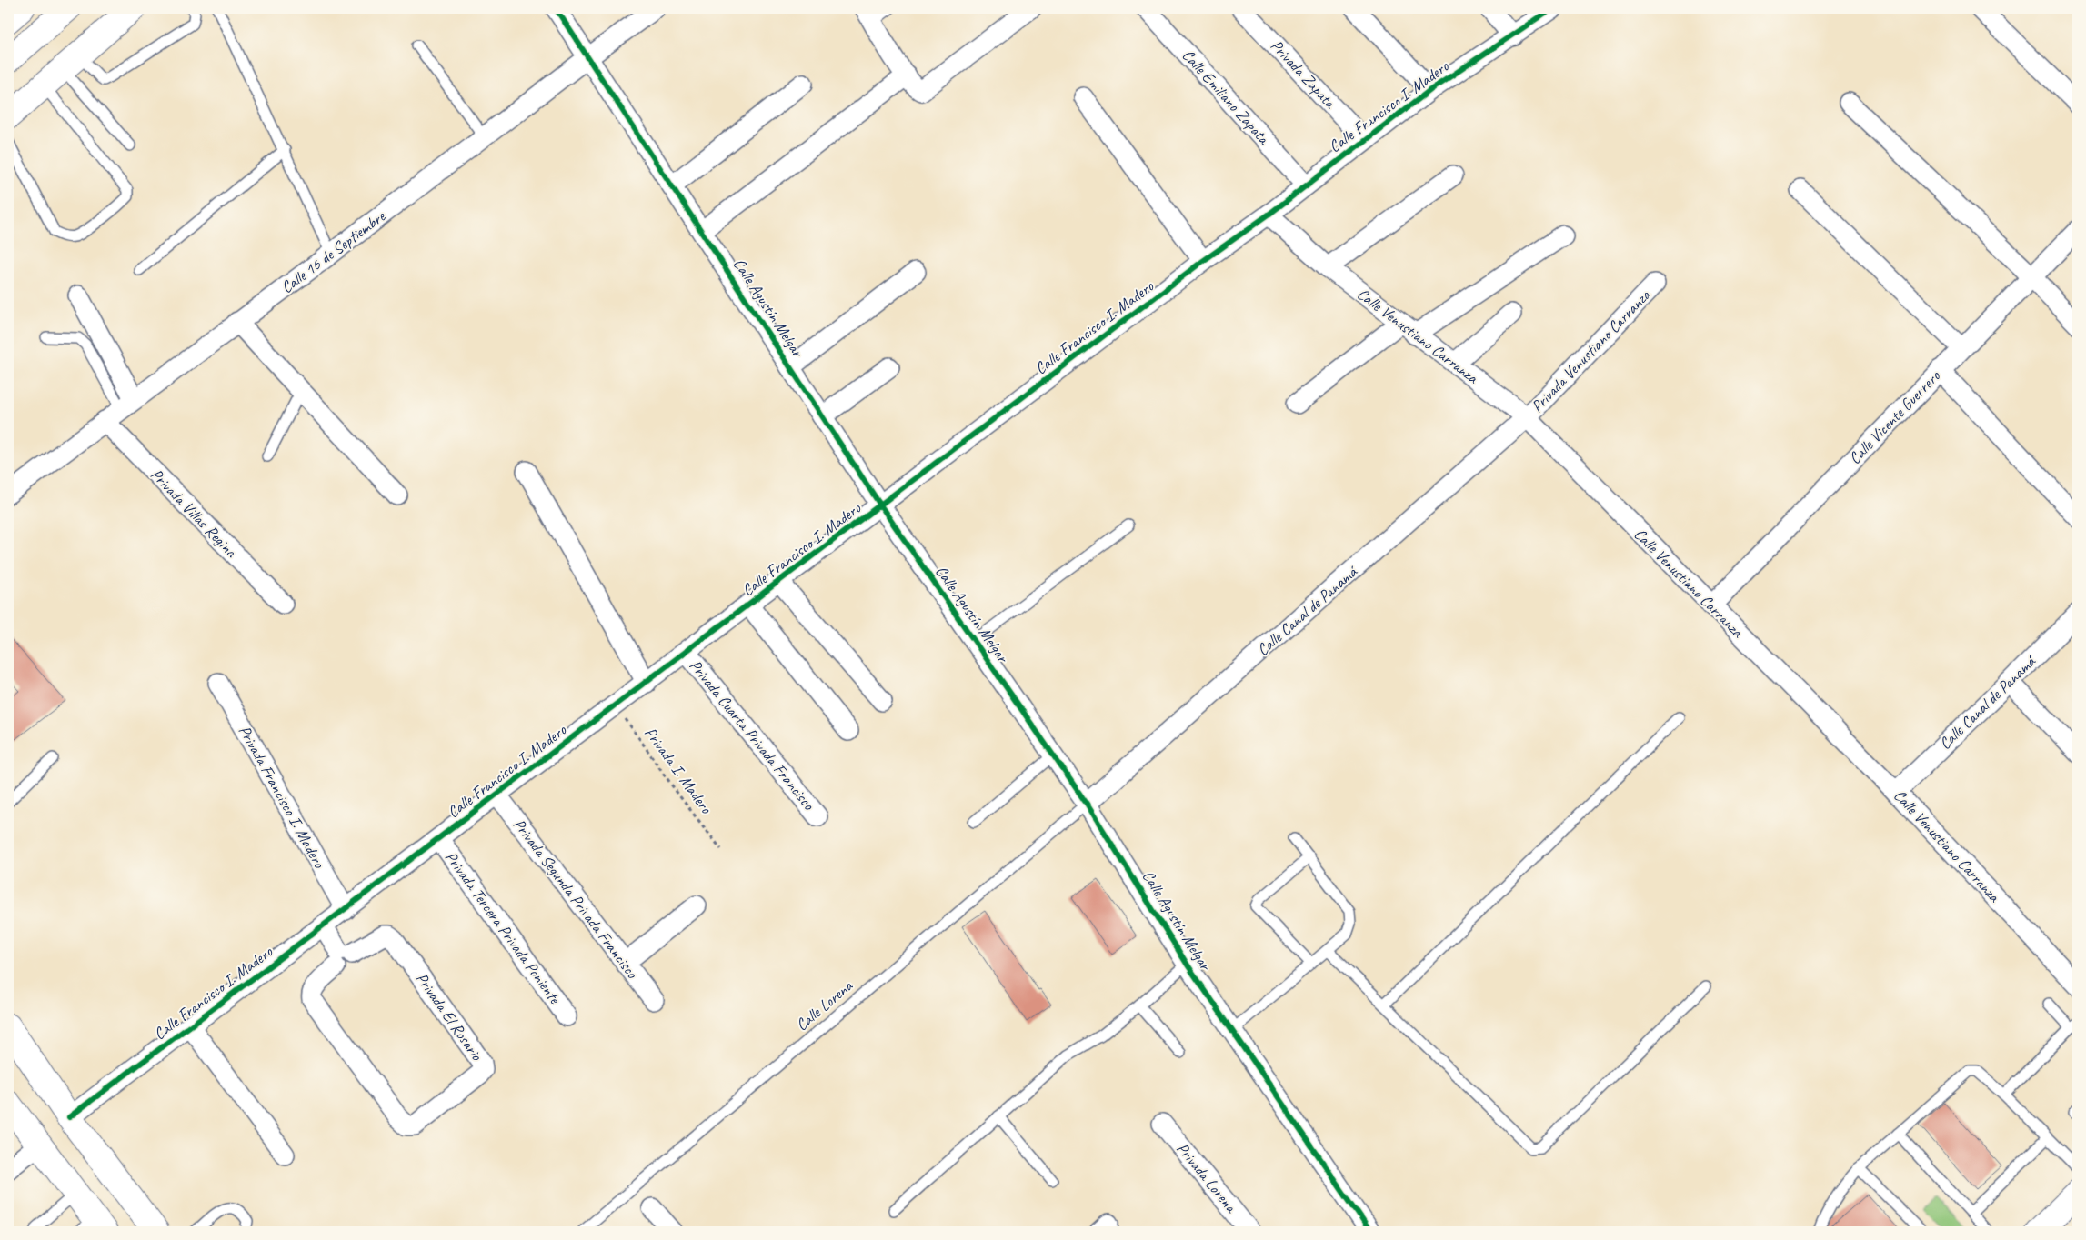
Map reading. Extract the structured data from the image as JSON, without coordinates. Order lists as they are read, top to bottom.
{
  "streets": {
    "street": [
      "Privada Zapata",
      "Calle Emiliano Zapata",
      "Calle Francisco I. Madero",
      "Calle 16 de Septiembre",
      "Calle Agustín Melgar",
      "Calle Venustiano Carranza",
      "Privada Venustiano Carranza",
      "Calle Vicente Guerrero",
      "Privada Villas Regina",
      "Calle Canal de Panamá",
      "Privada Cuarta Privada Francisco",
      "Privada Francisco I. Madero",
      "Privada Segunda Privada Francisco",
      "Privada Tercera Privada Poniente",
      "Privada El Rosario",
      "Privada Lorena"
    ],
    "lane": ["Calle Lorena"],
    "path": ["Privada I. Madero"]
  },
  "crossings": [
    ["Privada Zapata", "Calle Francisco I. Madero"],
    ["Calle Emiliano Zapata", "Calle Francisco I. Madero"],
    ["Calle Francisco I. Madero", "Calle Agustín Melgar"],
    ["Calle Francisco I. Madero", "Calle Venustiano Carranza"],
    ["Calle Francisco I. Madero", "Privada Cuarta Privada Francisco"],
    ["Calle Francisco I. Madero", "Privada I. Madero"],
    ["Calle Francisco I. Madero", "Privada Francisco I. Madero"],
    ["Calle Francisco I. Madero", "Privada Segunda Privada Francisco"],
    ["Calle Francisco I. Madero", "Privada Tercera Privada Poniente"],
    ["Calle 16 de Septiembre", "Calle Agustín Melgar"],
    ["Calle 16 de Septiembre", "Privada Villas Regina"],
    ["Calle Agustín Melgar", "Calle Canal de Panamá"],
    ["Calle Agustín Melgar", "Calle Lorena"],
    ["Calle Venustiano Carranza", "Privada Venustiano Carranza"],
    ["Calle Venustiano Carranza", "Calle Vicente Guerrero"],
    ["Calle Venustiano Carranza", "Calle Canal de Panamá"],
    ["Privada Venustiano Carranza", "Calle Canal de Panamá"],
    ["Calle Canal de Panamá", "Calle Lorena"]
  ]
}
